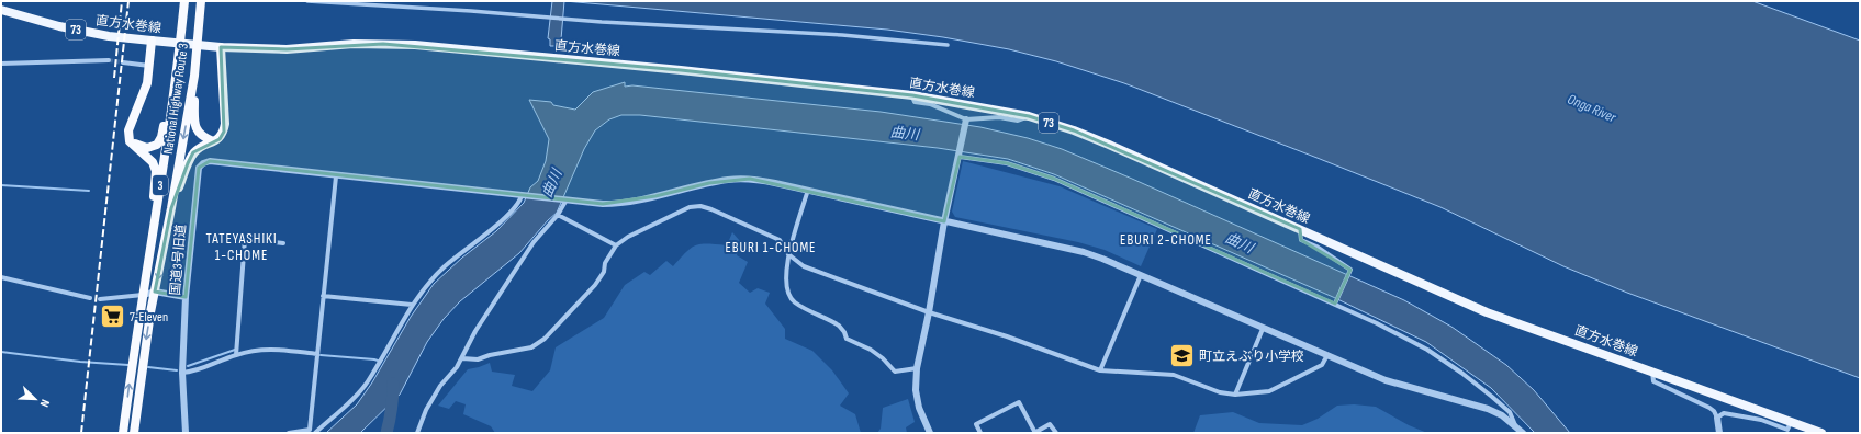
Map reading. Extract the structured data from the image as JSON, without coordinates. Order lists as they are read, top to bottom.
{
  "streets": {
    "highway": ["National Highway Route 3", "3"],
    "main road": ["直方水巻線", "73"],
    "street": ["国道3号旧道"]
  },
  "districts": ["TATEYASHIKI 1-CHOME", "EBURI 2-CHOME", "EBURI 1-CHOME"],
  "water": ["Onga River", "曲川"],
  "places": {
    "supermarket": ["7-Eleven"],
    "school or university": ["町立えぶり小学校"]
  },
  "north": "bottom right"
}
